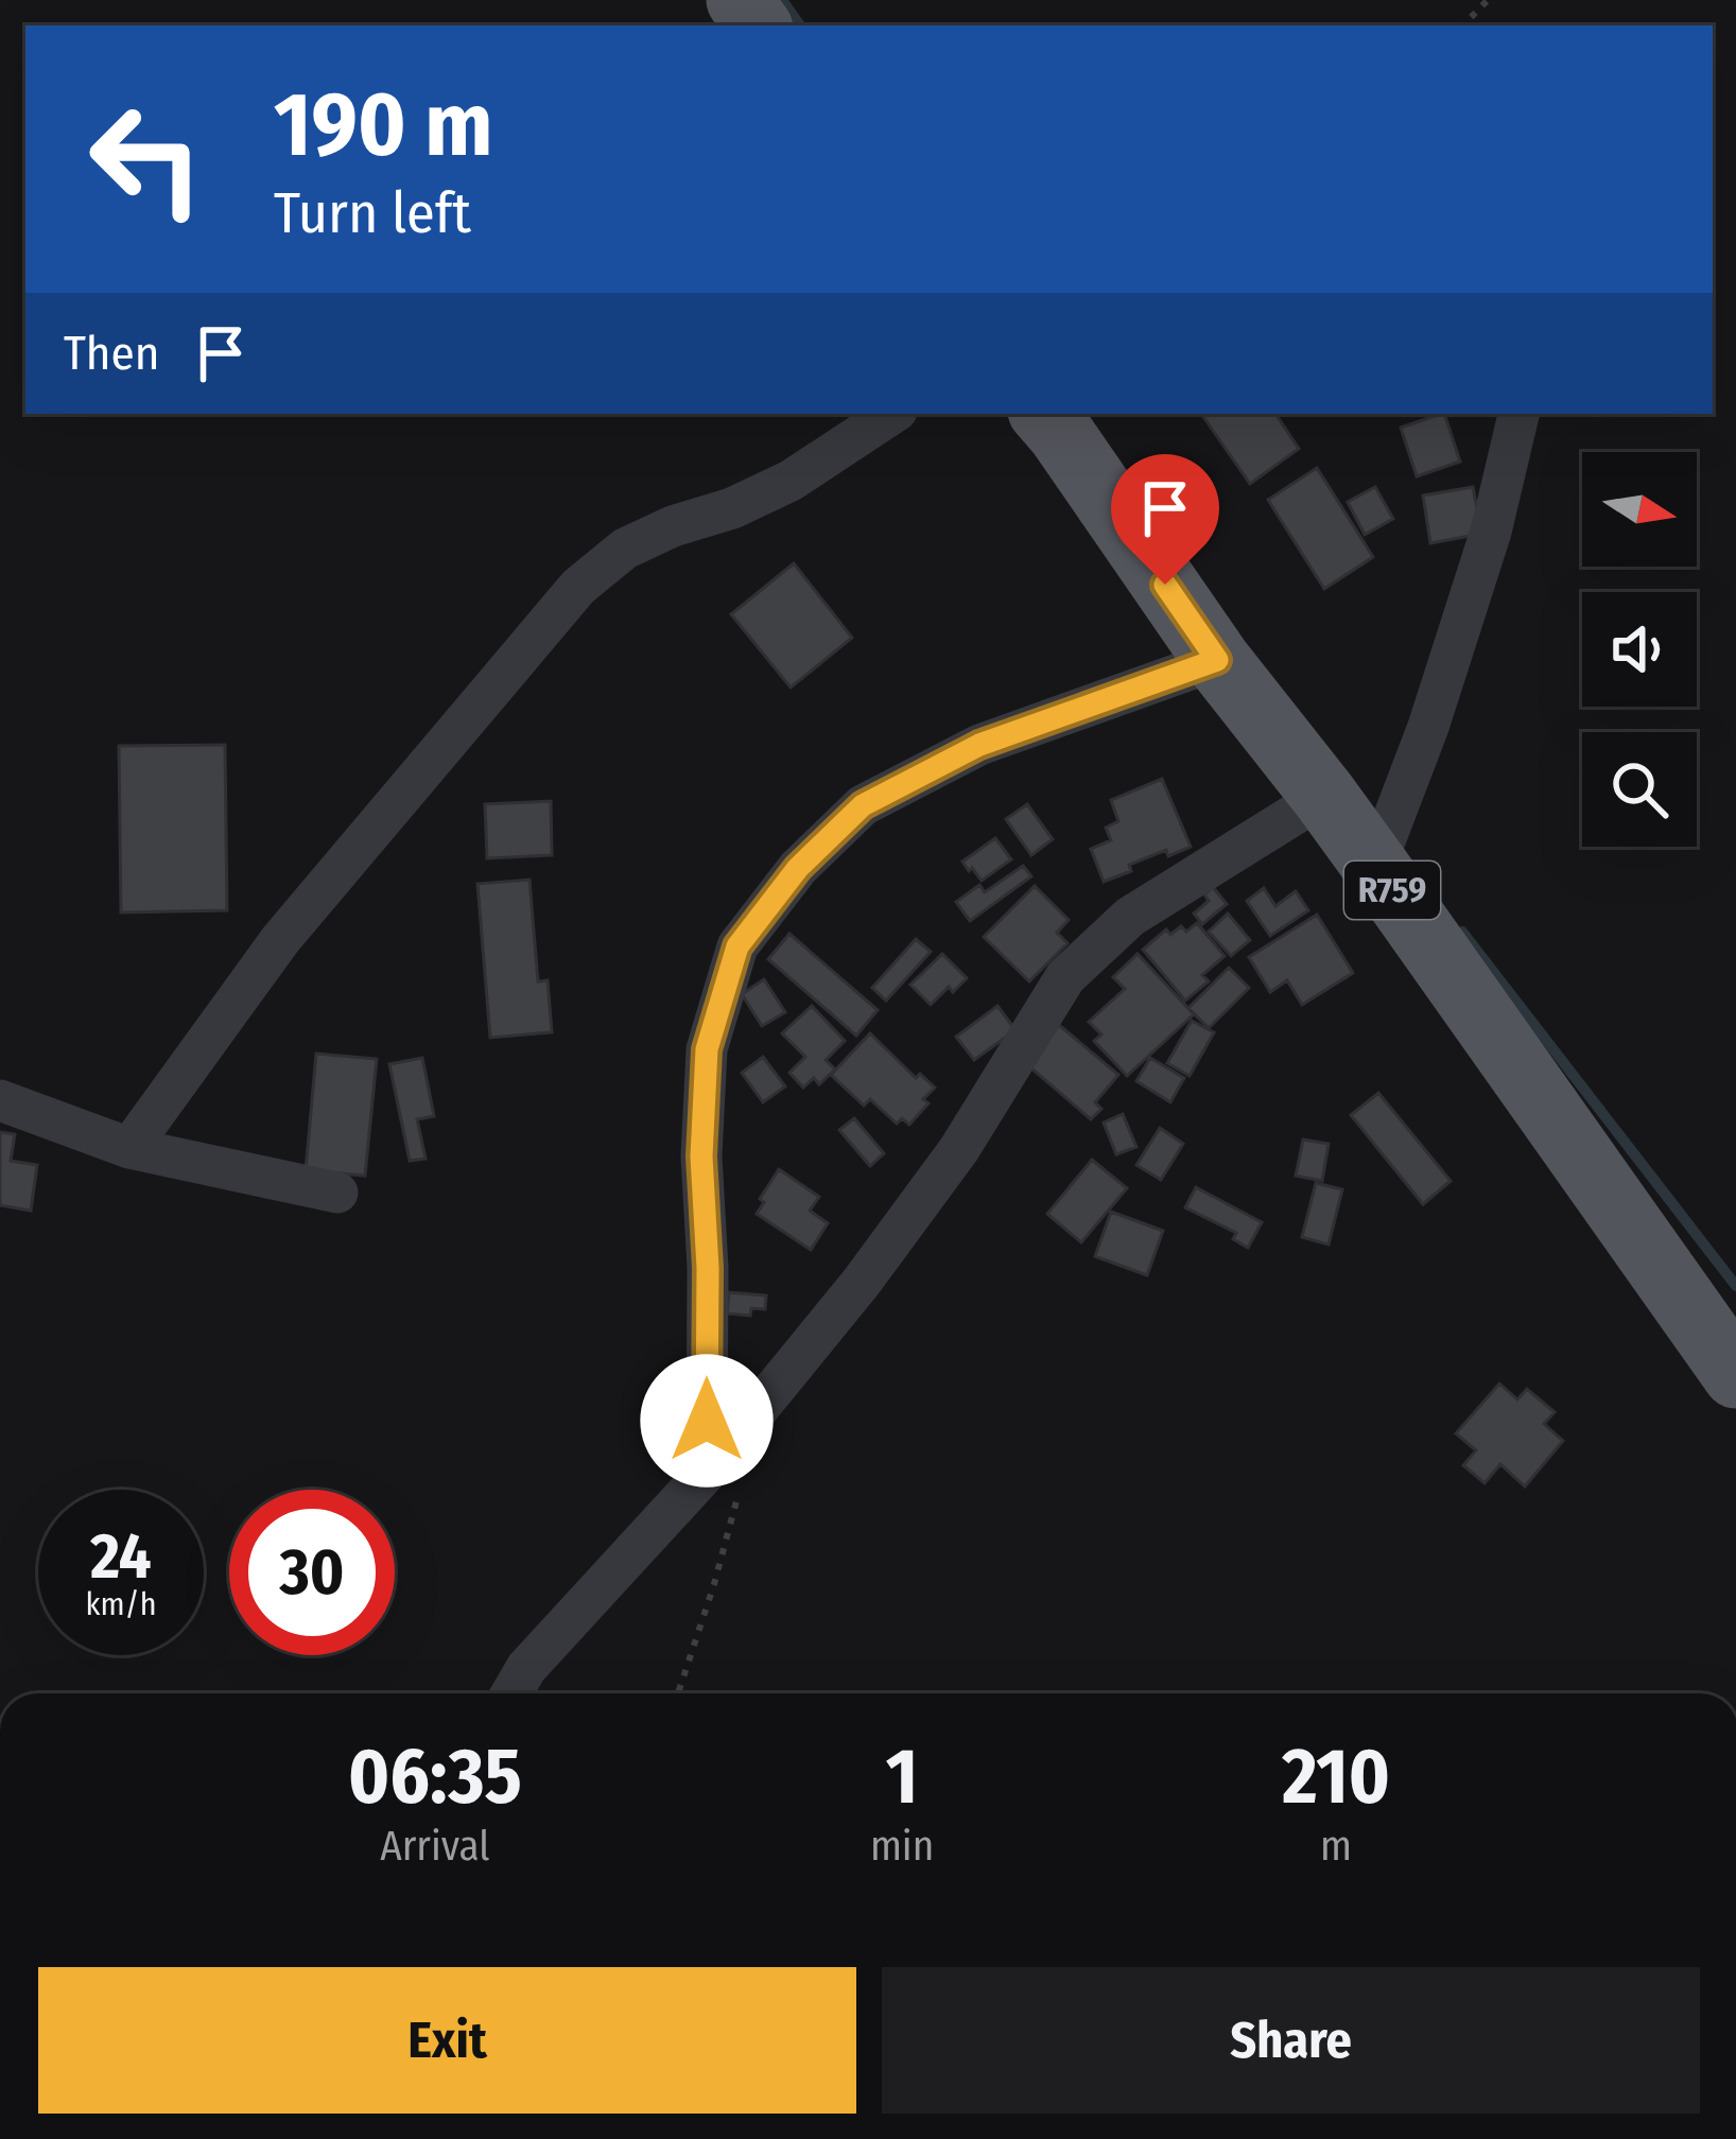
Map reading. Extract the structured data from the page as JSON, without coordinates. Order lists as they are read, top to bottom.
{
  "streets": {
    "main road": ["R759"]
  },
  "north": "right",
  "page": {
    "turn": ["190 m", "Turn left"],
    "then": "Then",
    "speed": "24 km/h",
    "limit": "30",
    "eta": [
      "06:35",
      "Arrival",
      "1",
      "min",
      "210",
      "m"
    ],
    "buttons": ["Exit", "Share"]
  }
}
